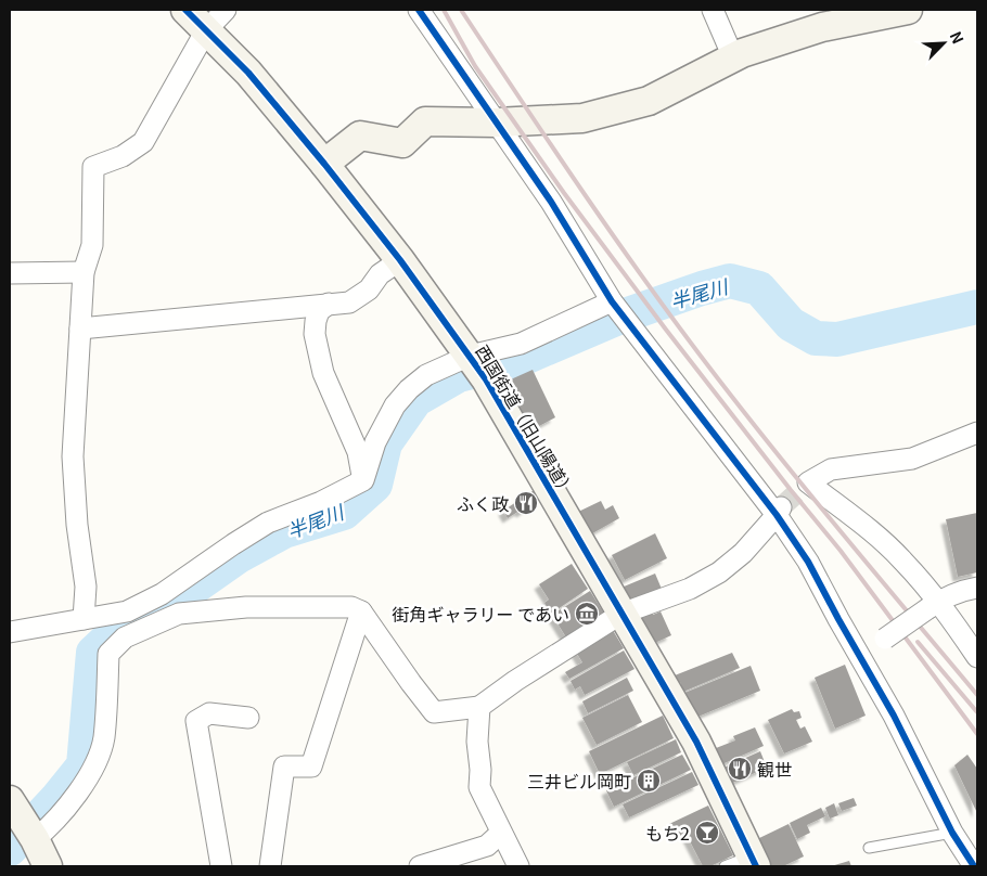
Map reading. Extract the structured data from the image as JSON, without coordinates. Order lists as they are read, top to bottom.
{
  "streets": {
    "street": ["西国街道（旧山陽道）"]
  },
  "water": ["半尾川"],
  "places": {
    "restaurant": ["ふく政", "観世"],
    "museum": ["街角ギャラリー であい"],
    "building": ["三井ビル岡町"],
    "bar": ["もち2"]
  },
  "north": "top right"
}
